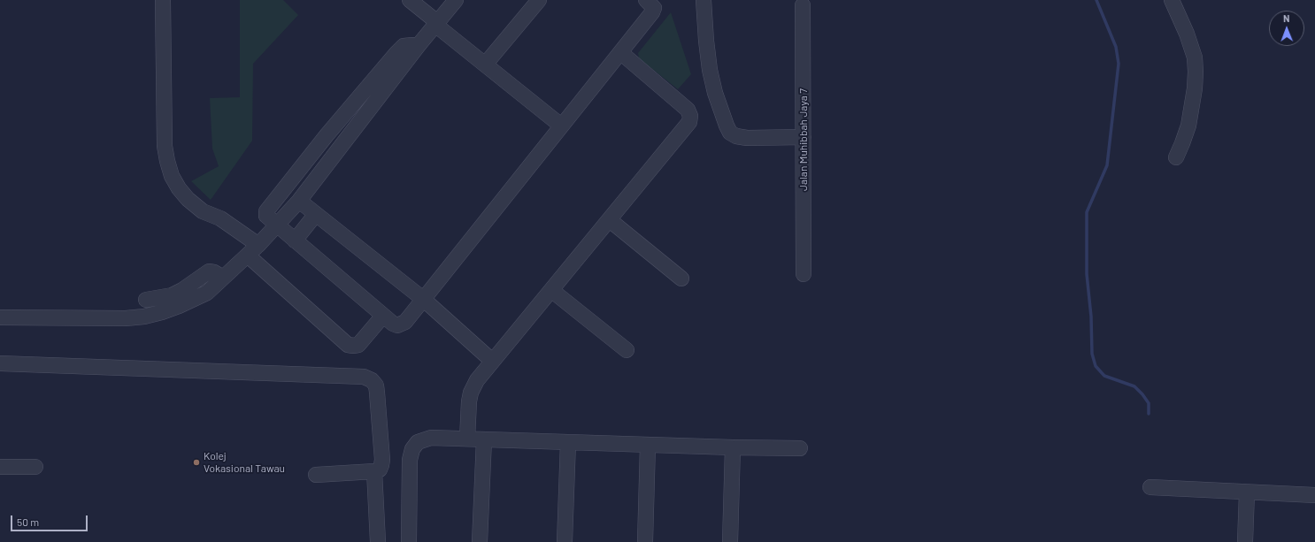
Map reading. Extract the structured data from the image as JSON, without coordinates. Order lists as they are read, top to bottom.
{
  "streets": {
    "street": ["Jalan Muhibbah Jaya 7"]
  },
  "places": ["Kolej Vokasional Tawau"],
  "scale_bar": "50 m",
  "north": "top"
}
